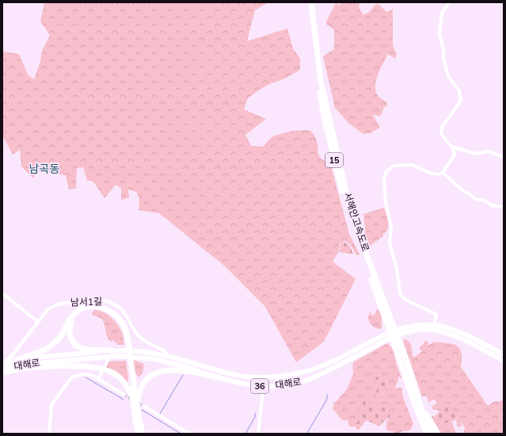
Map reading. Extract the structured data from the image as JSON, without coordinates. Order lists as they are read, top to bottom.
{
  "streets": {
    "highway": [
      "15",
      "서해안고속도로",
      "대해로",
      "36"
    ],
    "street": ["남서1길"]
  },
  "crossings": [
    ["남서1길", "대해로"]
  ],
  "districts": ["남곡동"]
}
